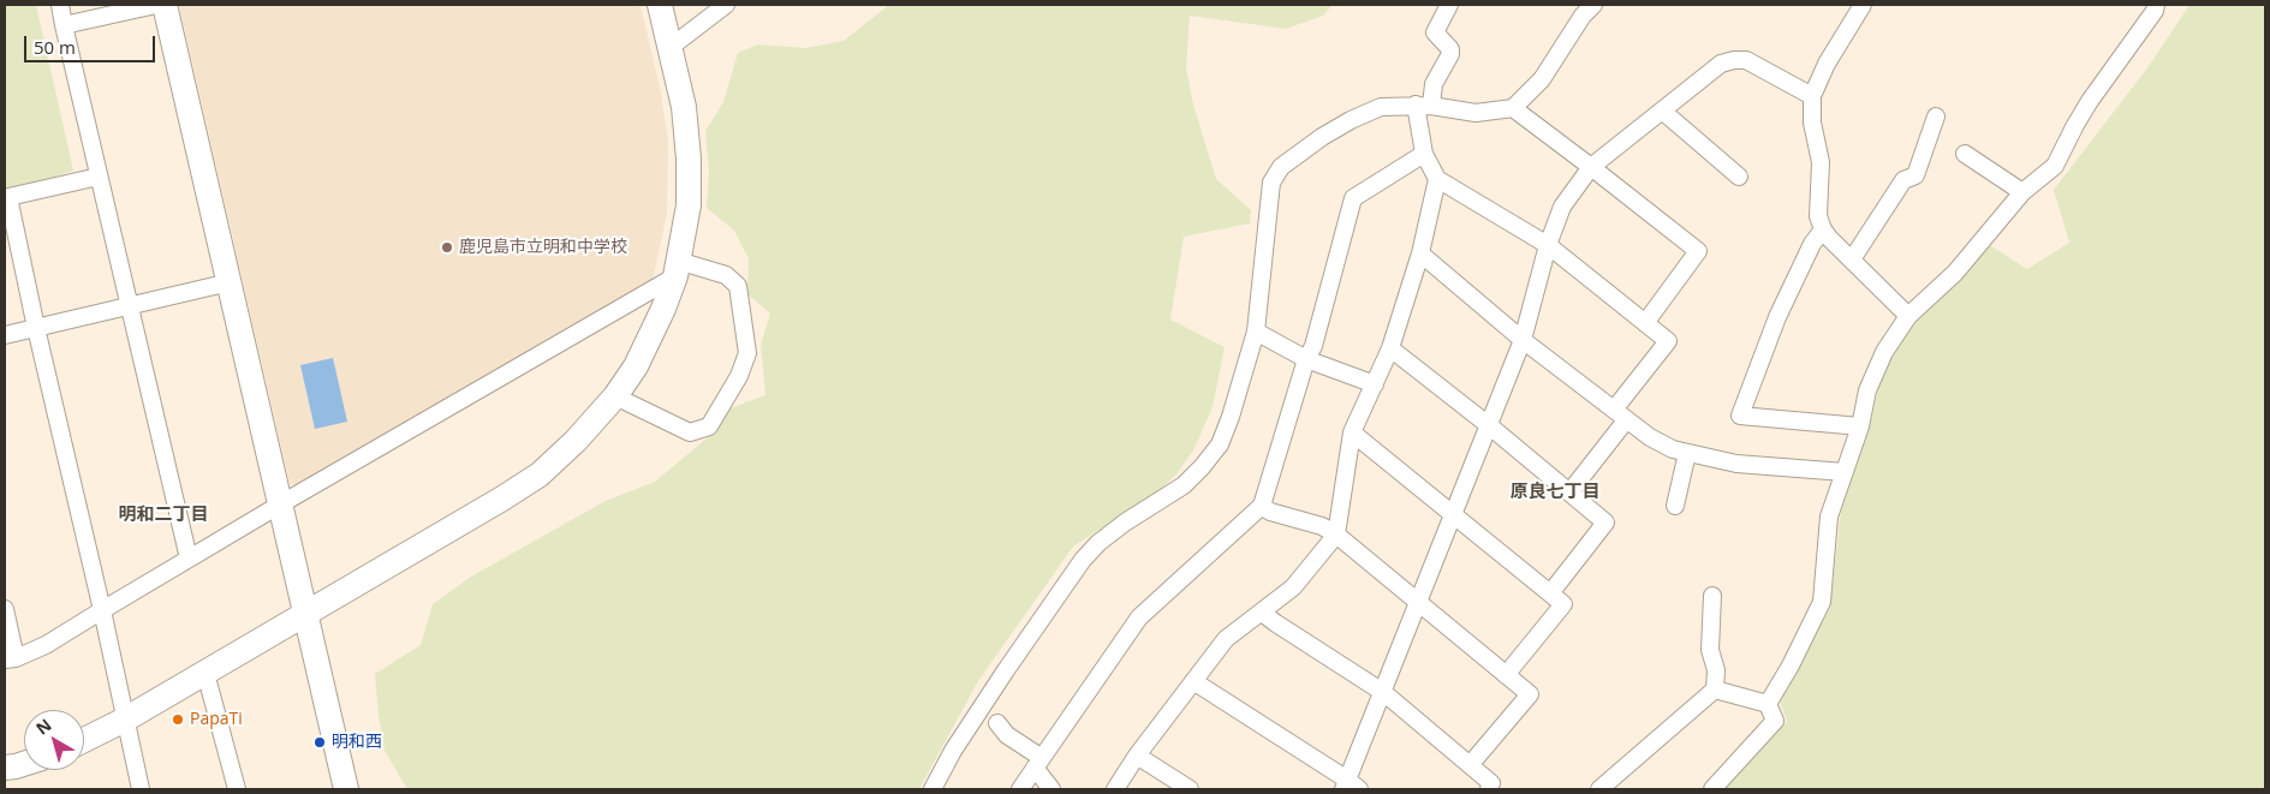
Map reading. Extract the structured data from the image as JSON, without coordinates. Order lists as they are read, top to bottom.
{
  "districts": ["原良七丁目", "明和二丁目"],
  "places": ["鹿児島市立明和中学校", "PapaTi", "明和西"],
  "scale_bar": "50 m",
  "north": "top left"
}
